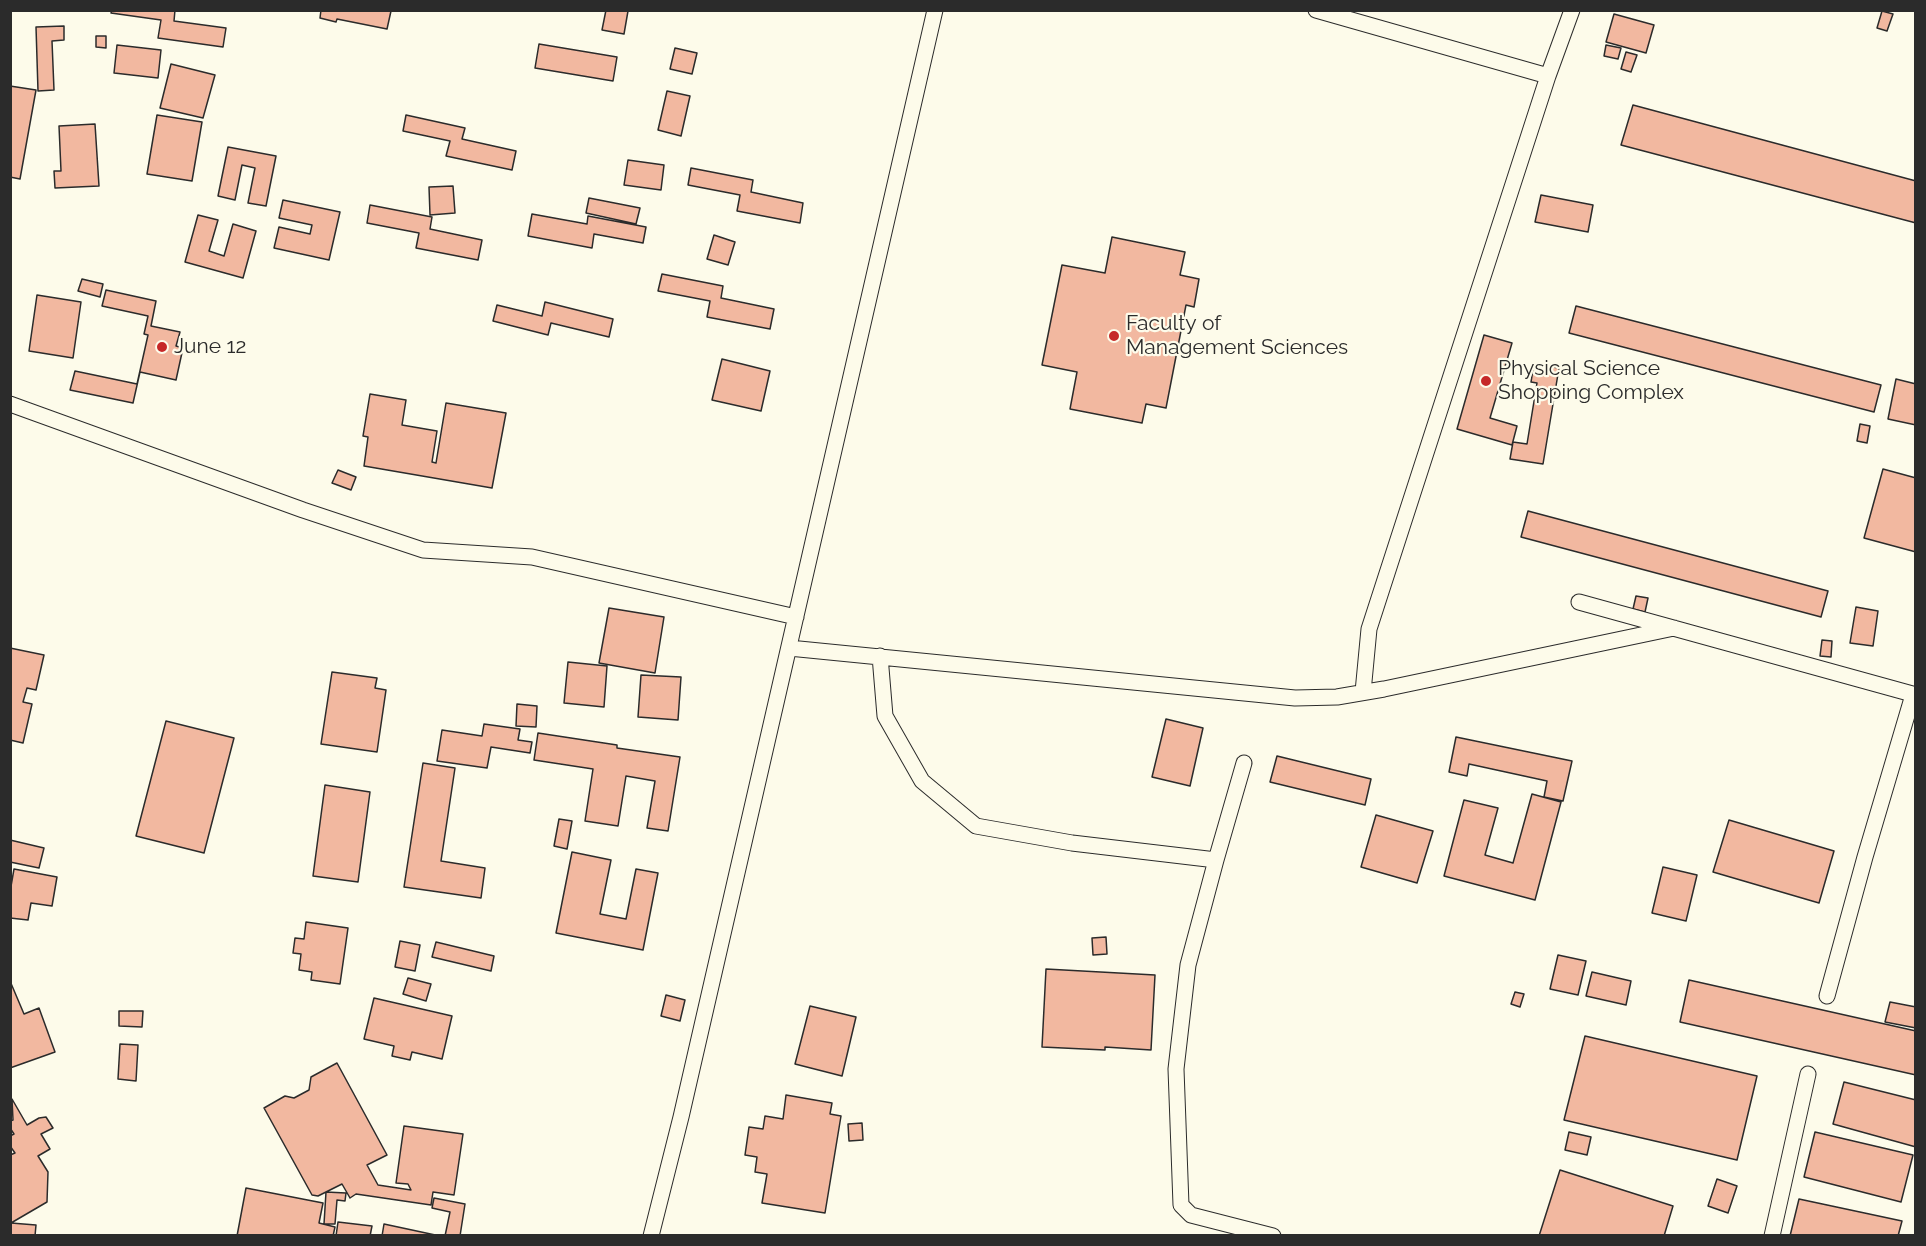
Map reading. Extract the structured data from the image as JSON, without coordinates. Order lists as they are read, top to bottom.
{
  "places": ["Faculty of Management Sciences", "June 12", "Physical Science Shopping Complex"]
}
